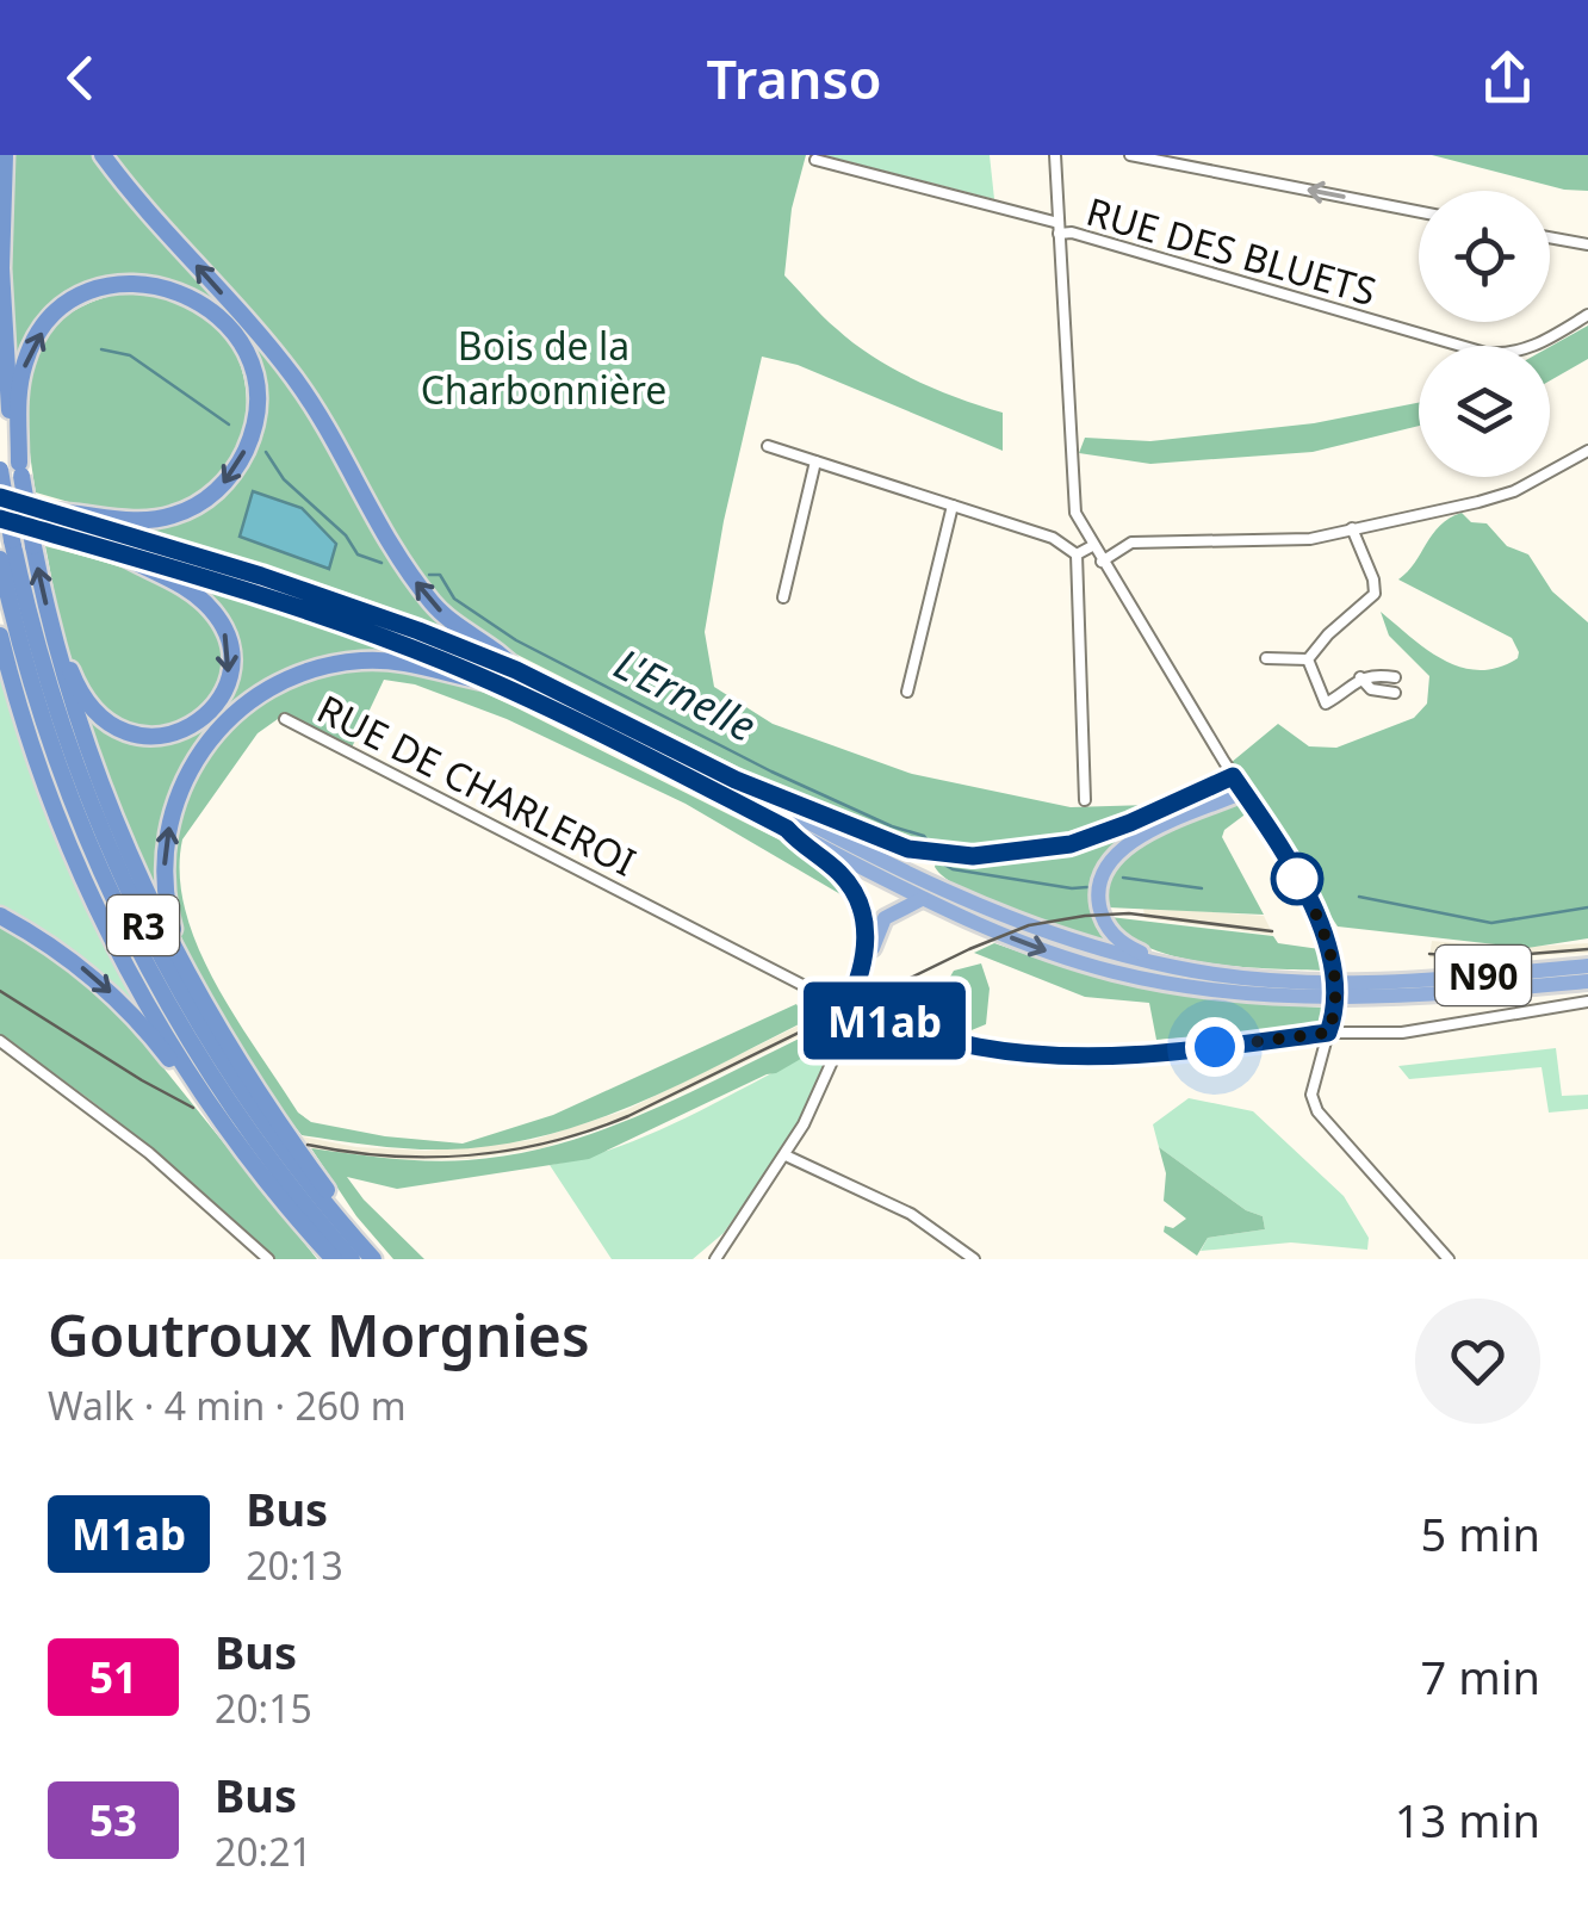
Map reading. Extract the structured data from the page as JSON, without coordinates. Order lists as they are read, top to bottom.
{
  "streets": {
    "highway": ["R3", "N90"],
    "street": ["RUE DES BLUETS", "RUE DE CHARLEROI"]
  },
  "water": ["L'Ernelle"],
  "parks": ["Bois de la Charbonnière"],
  "lines": ["bus line M1ab"],
  "page": {
    "header": "Transo",
    "on_map": "M1ab",
    "heading": ["Goutroux Morgnies", "Walk · 4 min · 260 m"],
    "list": [
      {
        "mark": "M1ab",
        "name": "Bus",
        "note": "20:13",
        "value": "5 min"
      },
      {
        "mark": "51",
        "name": "Bus",
        "note": "20:15",
        "value": "7 min"
      },
      {
        "mark": "53",
        "name": "Bus",
        "note": "20:21",
        "value": "13 min"
      }
    ]
  }
}
